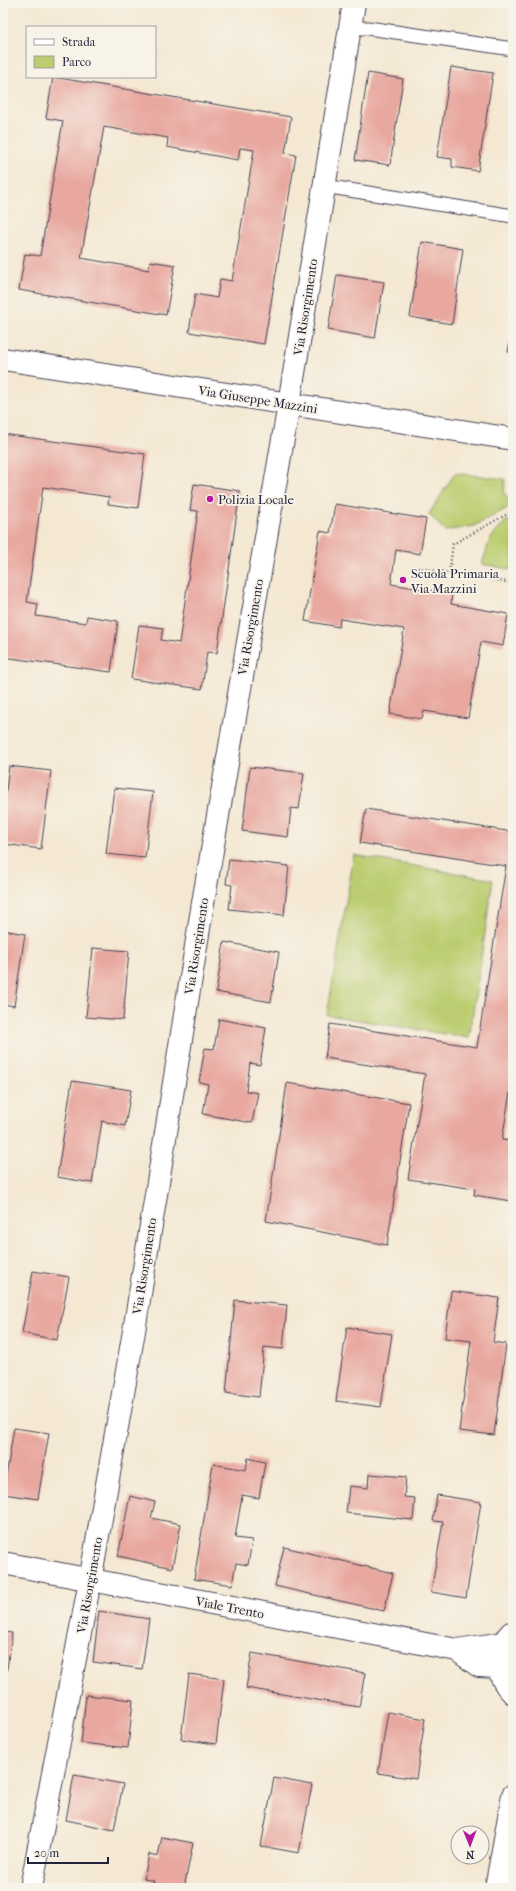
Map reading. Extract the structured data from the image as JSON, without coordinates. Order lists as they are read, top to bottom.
{
  "streets": {
    "street": ["Via Risorgimento", "Via Giuseppe Mazzini", "Viale Trento"]
  },
  "crossings": [
    ["Via Risorgimento", "Via Giuseppe Mazzini"],
    ["Via Risorgimento", "Viale Trento"]
  ],
  "places": ["Polizia Locale", "Scuola Primaria Via Mazzini"],
  "legend": ["Strada", "Parco"],
  "scale_bar": "20 m",
  "north": "bottom"
}
